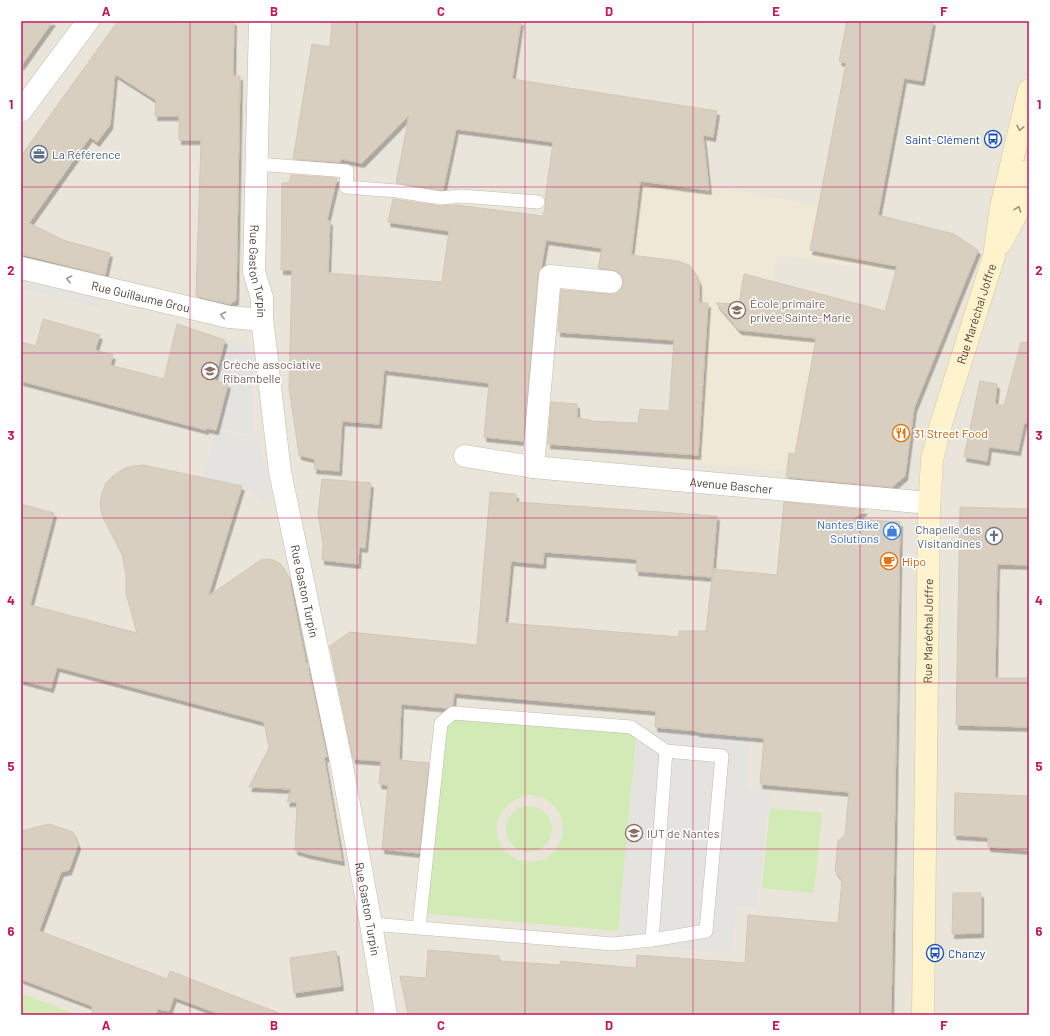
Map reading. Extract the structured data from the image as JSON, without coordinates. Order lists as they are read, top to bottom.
{
  "streets": {
    "main road": ["Rue Maréchal Joffre"],
    "street": ["Rue Gaston Turpin", "Rue Guillaume Grou", "Avenue Bascher"]
  },
  "crossings": [
    ["Rue Gaston Turpin", "Rue Guillaume Grou"],
    ["Rue Maréchal Joffre", "Avenue Bascher"]
  ],
  "one_way": ["Rue Guillaume Grou"],
  "places": {
    "bus stop": ["Saint-Clément", "Chanzy"],
    "office": ["La Référence"],
    "school or university": ["École primaire privée Sainte-Marie", "Crèche associative Ribambelle", "IUT de Nantes"],
    "restaurant": ["31 Street Food"],
    "shop": ["Nantes Bike Solutions"],
    "church": ["Chapelle des Visitandines"],
    "cafe": ["Hipo"]
  },
  "grid": {
    "columns": [
      "A",
      "B",
      "C",
      "D",
      "E",
      "F"
    ],
    "rows": [
      "1",
      "2",
      "3",
      "4",
      "5",
      "6"
    ]
  }
}
